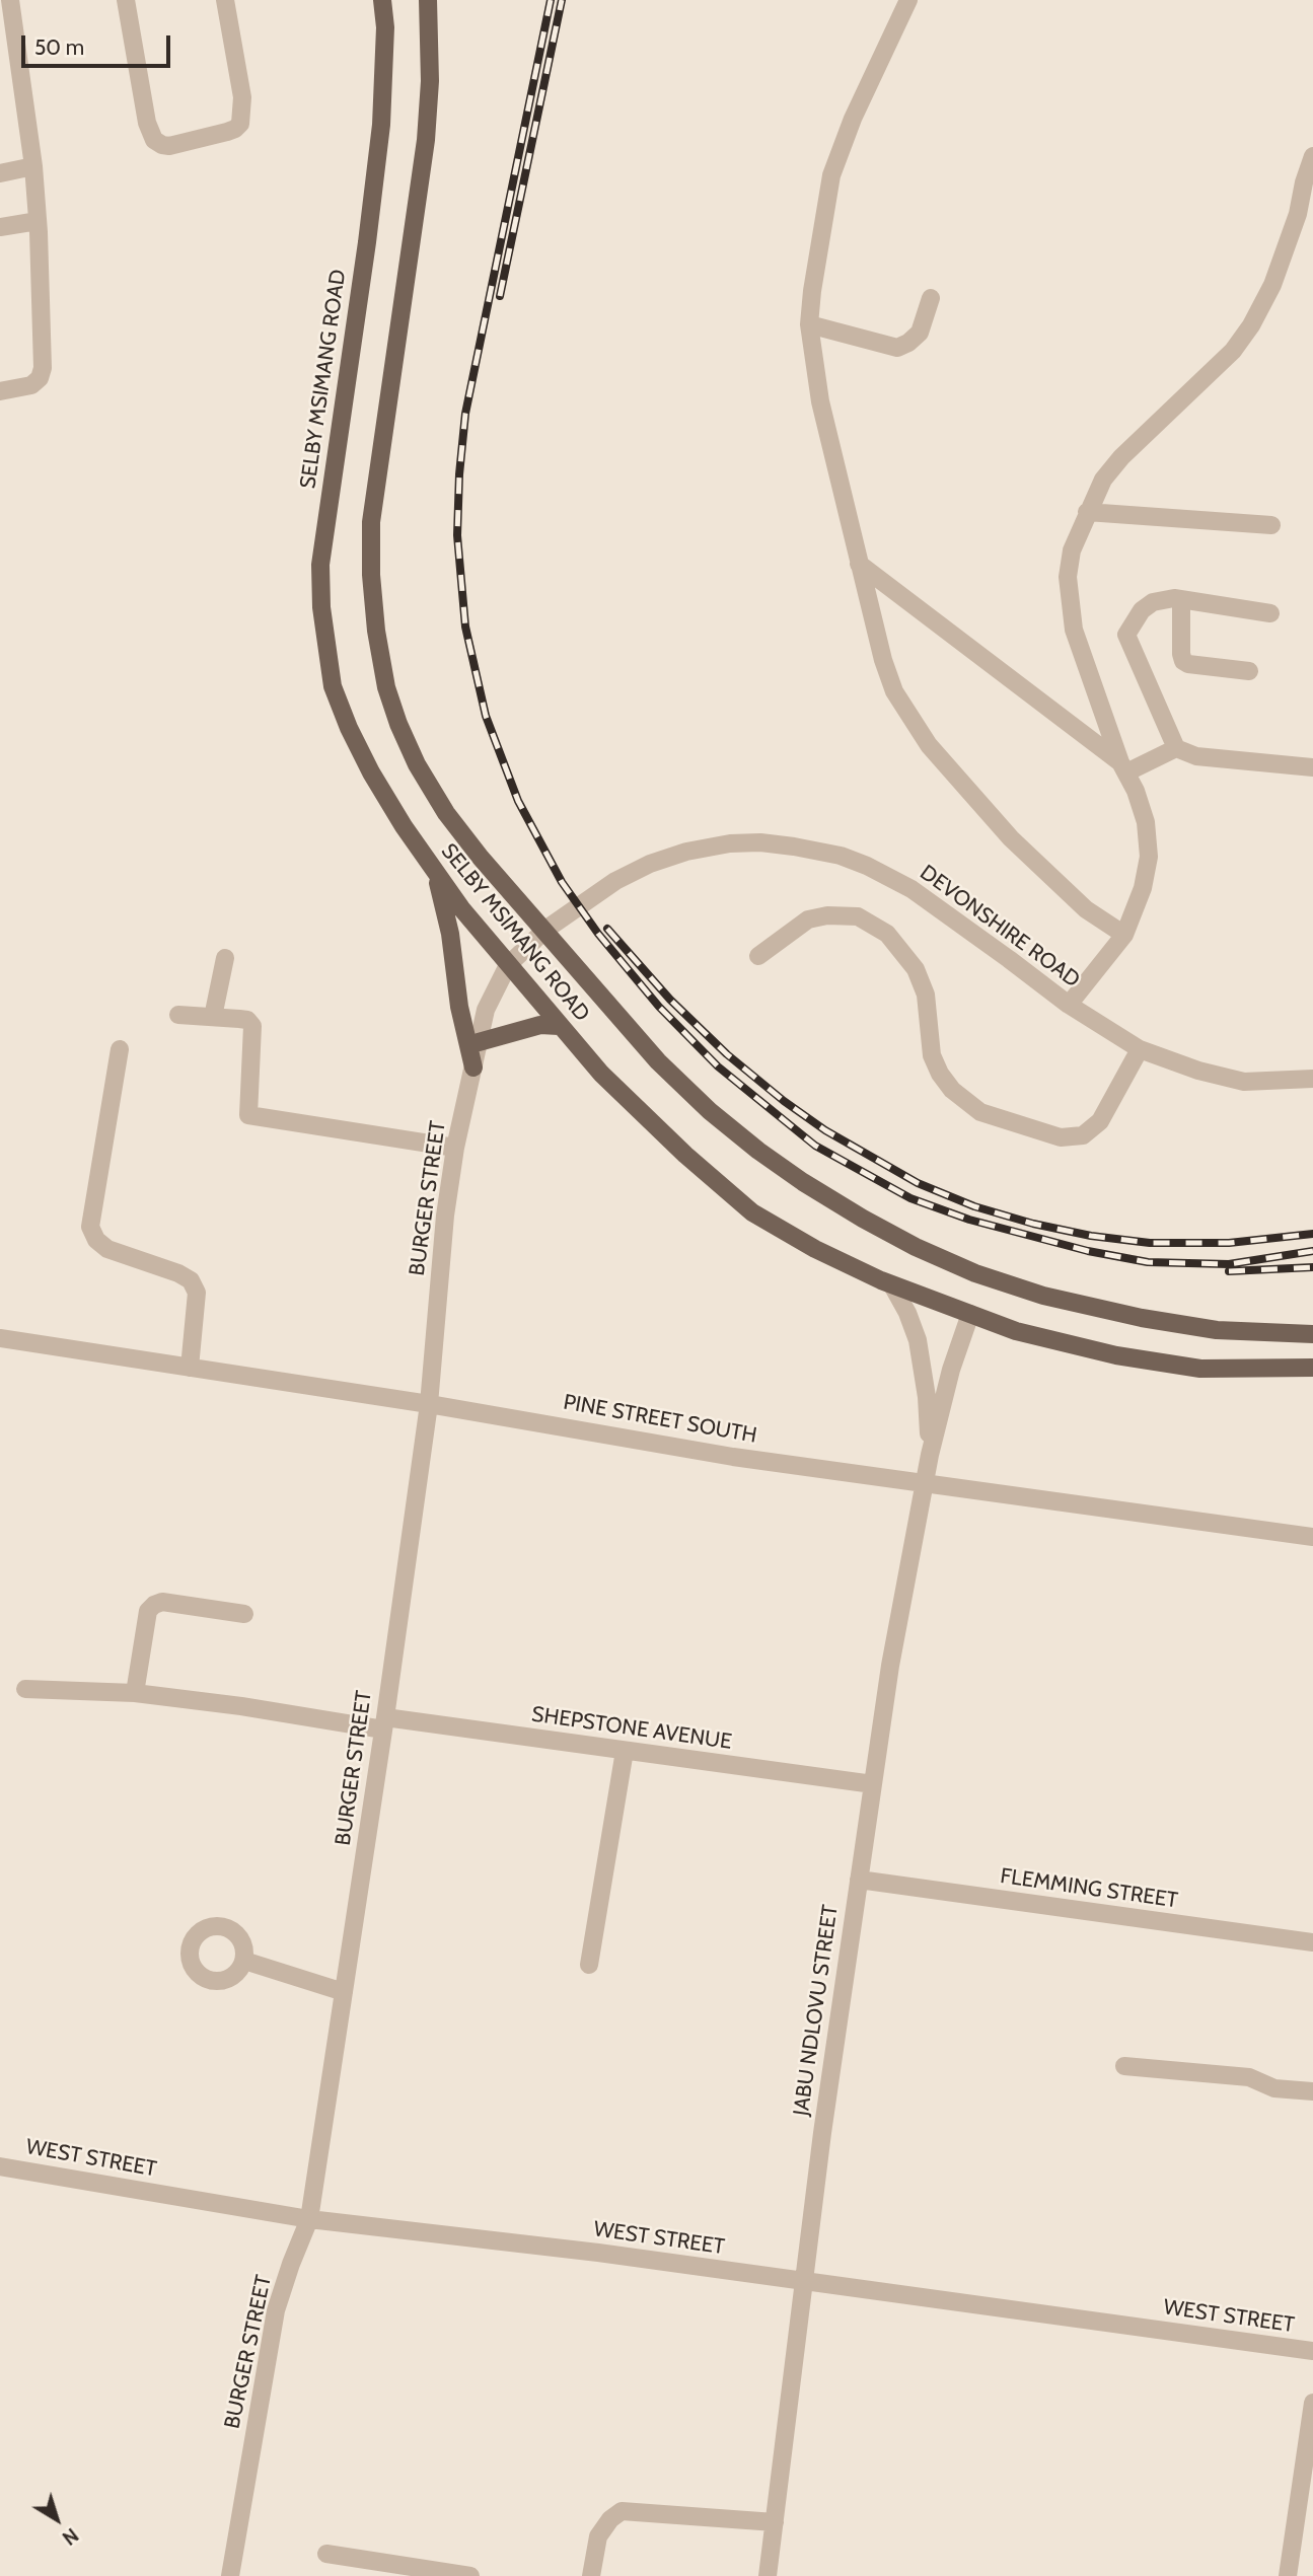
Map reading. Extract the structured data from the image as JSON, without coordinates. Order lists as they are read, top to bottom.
{
  "streets": {
    "main road": ["SELBY MSIMANG ROAD"],
    "street": [
      "DEVONSHIRE ROAD",
      "BURGER STREET",
      "PINE STREET SOUTH",
      "SHEPSTONE AVENUE",
      "FLEMMING STREET",
      "JABU NDLOVU STREET",
      "WEST STREET"
    ]
  },
  "crossings": [
    ["SELBY MSIMANG ROAD", "DEVONSHIRE ROAD"],
    ["SELBY MSIMANG ROAD", "BURGER STREET"],
    ["SELBY MSIMANG ROAD", "JABU NDLOVU STREET"],
    ["DEVONSHIRE ROAD", "BURGER STREET"],
    ["BURGER STREET", "PINE STREET SOUTH"],
    ["BURGER STREET", "SHEPSTONE AVENUE"],
    ["BURGER STREET", "WEST STREET"],
    ["PINE STREET SOUTH", "JABU NDLOVU STREET"],
    ["SHEPSTONE AVENUE", "JABU NDLOVU STREET"],
    ["FLEMMING STREET", "JABU NDLOVU STREET"],
    ["JABU NDLOVU STREET", "WEST STREET"]
  ],
  "scale_bar": "50 m",
  "north": "bottom right"
}
